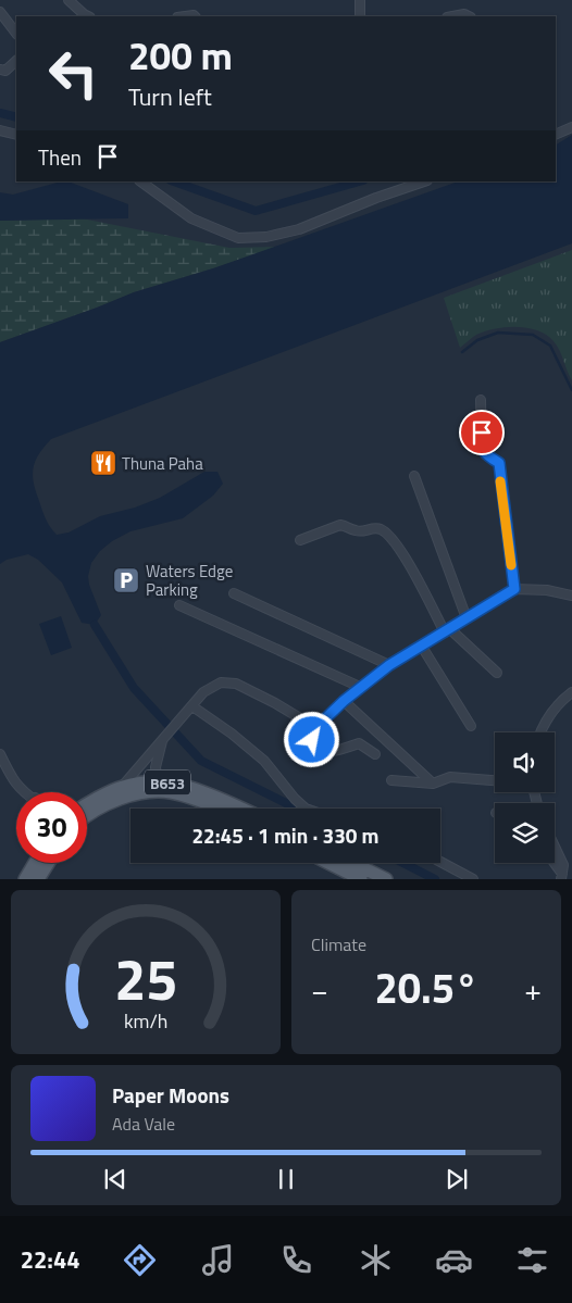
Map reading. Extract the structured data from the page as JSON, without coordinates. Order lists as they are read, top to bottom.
{
  "streets": {
    "main road": ["B653"]
  },
  "places": {
    "restaurant": ["Thuna Paha"],
    "parking": ["Waters Edge Parking"]
  },
  "page": {
    "turn": ["200 m", "Turn left"],
    "then": "Then",
    "limit": "30",
    "trip": "22:45 · 1 min · 330 m",
    "tile": "Climate",
    "heat": ["−", "20.5°", "+"],
    "song": ["Paper Moons", "Ada Vale"],
    "tabs": "22:44",
    "gauge": ["25", "km/h"]
  }
}
